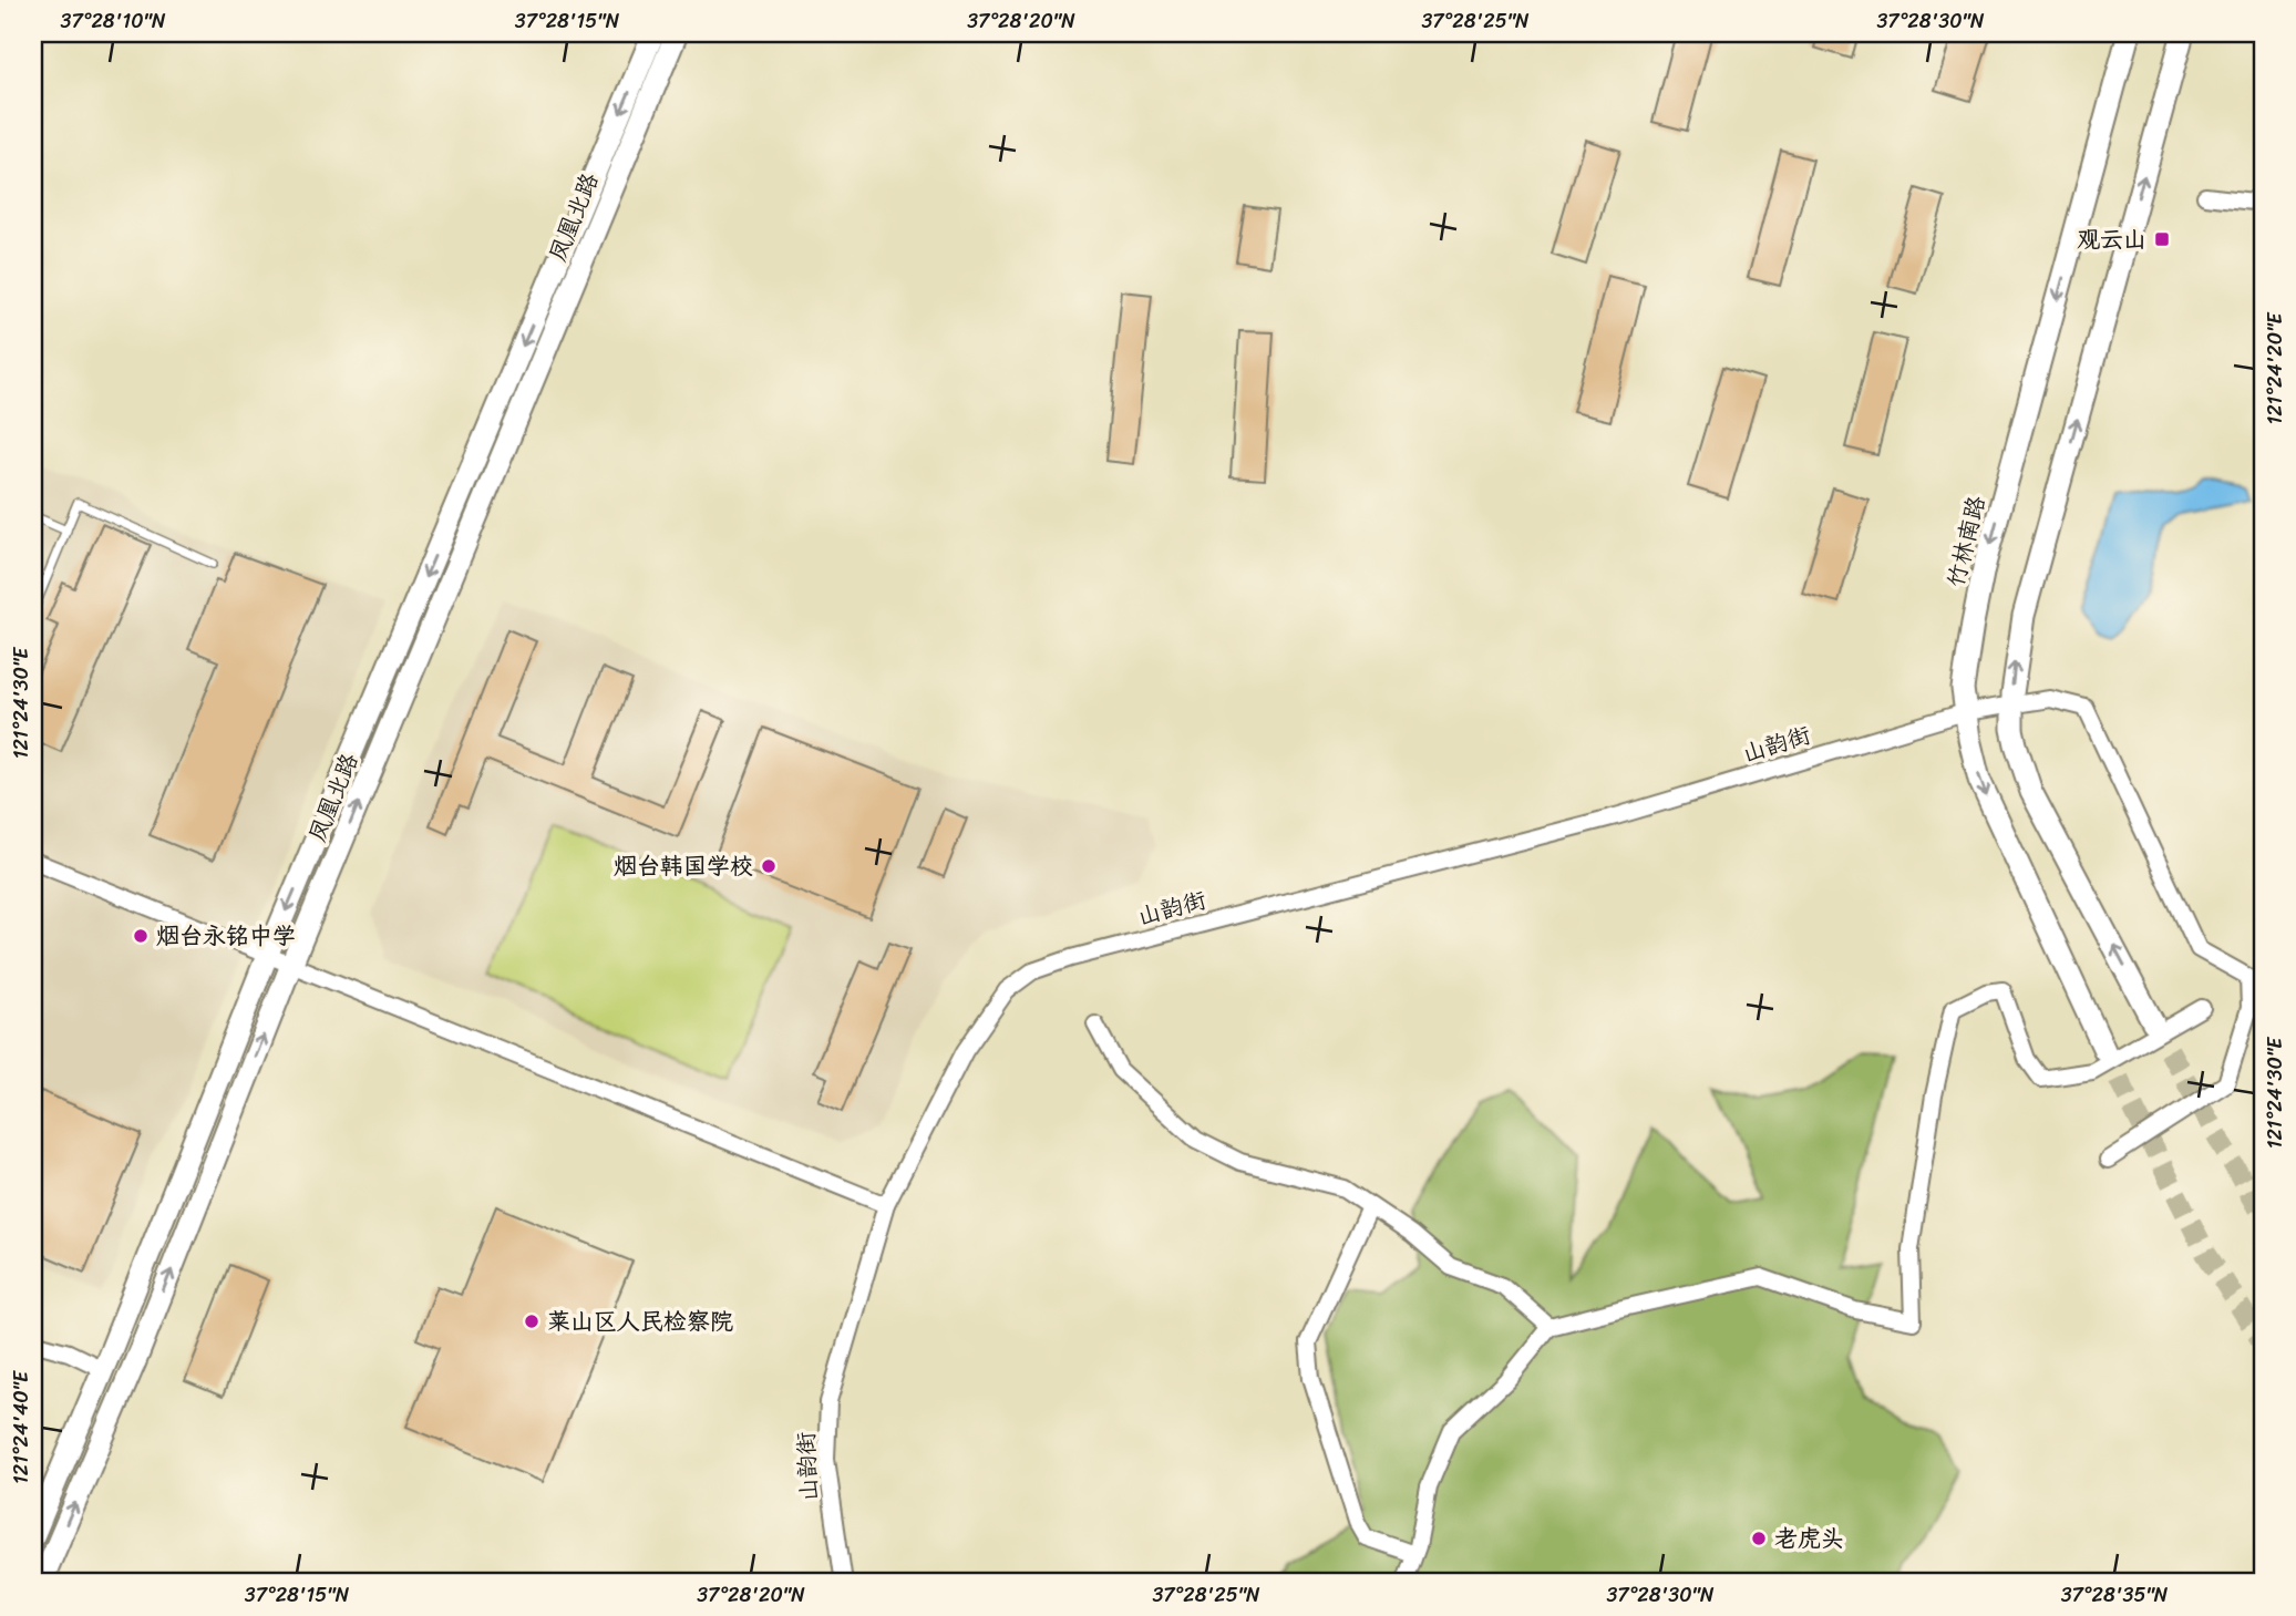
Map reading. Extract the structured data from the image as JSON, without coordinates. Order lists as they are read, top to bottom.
{
  "streets": {
    "street": ["凤凰北路", "竹林南路", "山韵街"]
  },
  "crossings": [
    ["竹林南路", "山韵街"]
  ],
  "places": {
    "transit": ["观云山"],
    "other": [
      "烟台韩国学校",
      "烟台永铭中学",
      "莱山区人民检察院",
      "老虎头"
    ]
  },
  "coordinates": [
    "37°28'10\"N",
    "37°28'15\"N",
    "37°28'20\"N",
    "37°28'25\"N",
    "37°28'30\"N",
    "121°24'20\"E",
    "121°24'30\"E",
    "121°24'40\"E",
    "37°28'35\"N"
  ]
}
